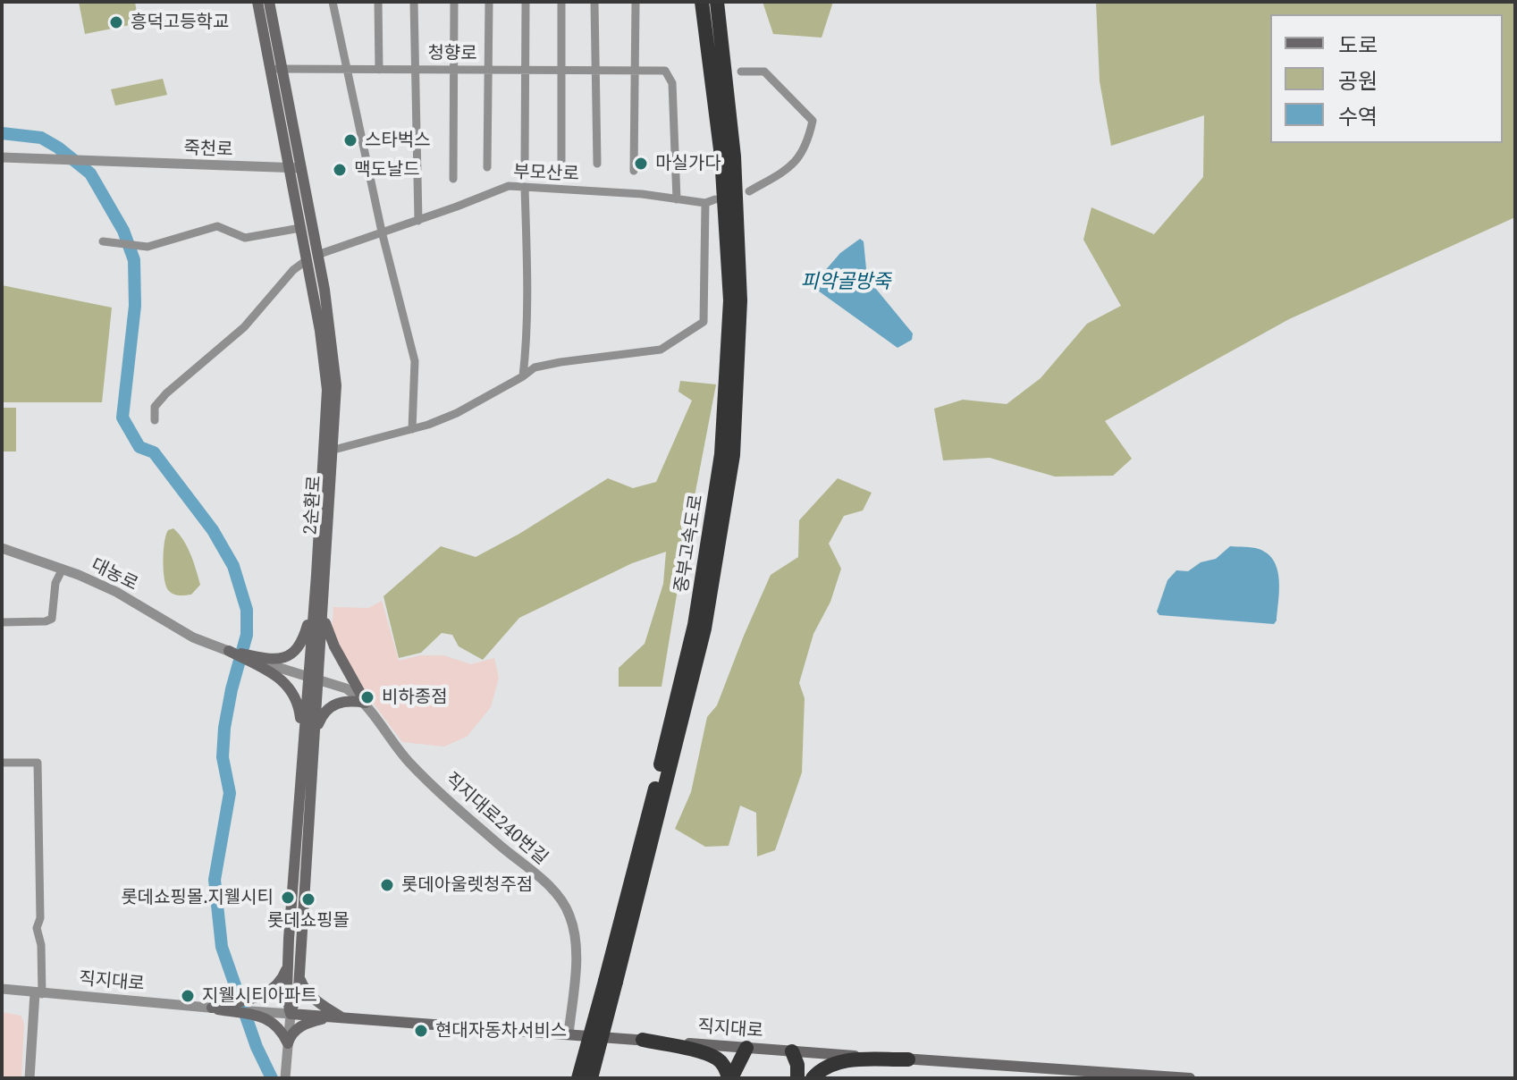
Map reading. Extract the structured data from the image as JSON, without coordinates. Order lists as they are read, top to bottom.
{
  "streets": {
    "highway": ["중부고속도로"],
    "main road": ["2순환로", "직지대로"],
    "street": [
      "청향로",
      "죽천로",
      "부모산로",
      "대농로",
      "직지대로240번길"
    ]
  },
  "crossings": [
    ["청향로", "부모산로"],
    ["청향로", "2순환로"],
    ["죽천로", "2순환로"],
    ["부모산로", "2순환로"],
    ["2순환로", "직지대로"],
    ["직지대로240번길", "직지대로"]
  ],
  "water": ["피악골방죽"],
  "places": [
    "흥덕고등학교",
    "스타벅스",
    "마실가다",
    "맥도날드",
    "비하종점",
    "롯데아울렛청주점",
    "롯데쇼핑몰.지웰시티",
    "롯데쇼핑몰",
    "지웰시티아파트",
    "현대자동차서비스"
  ],
  "legend": ["도로", "공원", "수역"]
}
